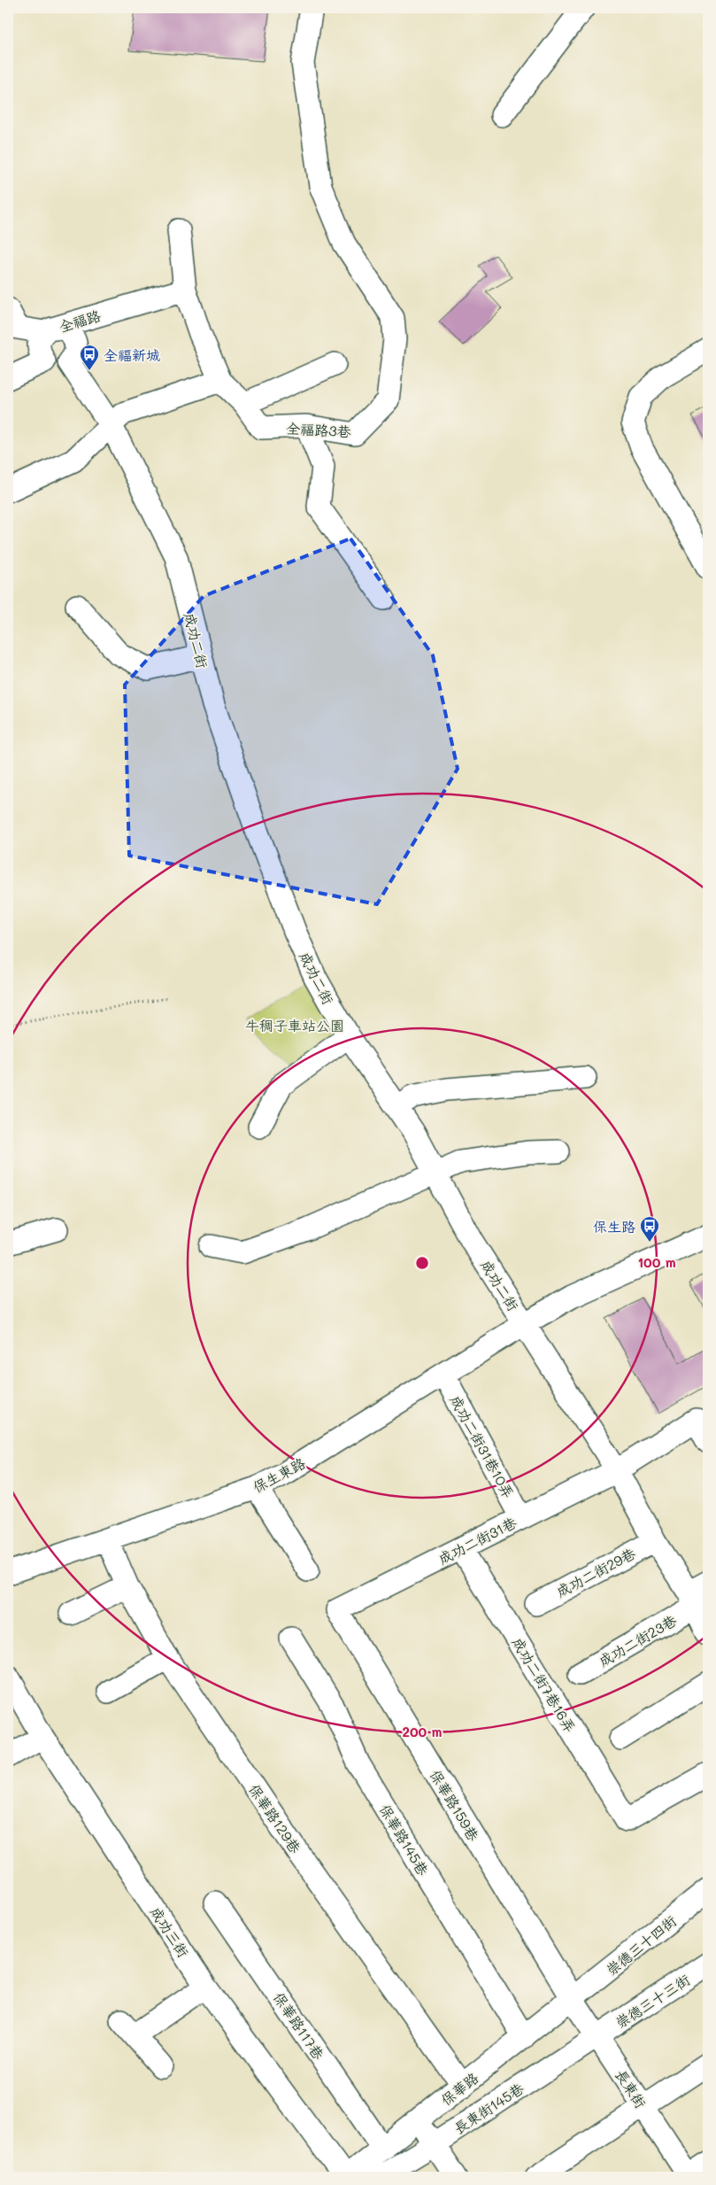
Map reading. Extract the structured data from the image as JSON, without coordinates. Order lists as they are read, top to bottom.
{
  "streets": {
    "street": [
      "全福路",
      "全福路3巷",
      "成功二街",
      "成功二街31巷10弄",
      "保生東路",
      "成功二街31巷",
      "成功二街29巷",
      "成功二街23巷",
      "成功二街7巷16弄",
      "保華路159巷",
      "保華路129巷",
      "保華路145巷",
      "成功三街",
      "崇德三十四街",
      "崇德三十三街",
      "保華路117巷",
      "保華路",
      "長東街",
      "長東街145巷"
    ]
  },
  "crossings": [
    ["全福路", "全福路3巷"],
    ["全福路", "成功二街"],
    ["成功二街", "保生東路"],
    ["成功二街", "成功二街31巷"],
    ["成功二街", "成功二街29巷"],
    ["成功二街", "成功二街23巷"],
    ["成功二街31巷10弄", "保生東路"],
    ["成功二街31巷10弄", "成功二街31巷"],
    ["保生東路", "保華路129巷"],
    ["成功二街31巷", "成功二街7巷16弄"],
    ["成功二街31巷", "保華路159巷"],
    ["保華路159巷", "崇德三十四街"],
    ["保華路159巷", "保華路"],
    ["保華路159巷", "長東街"],
    ["保華路129巷", "保華路"],
    ["保華路145巷", "保華路"],
    ["成功三街", "保華路"],
    ["崇德三十四街", "保華路"],
    ["崇德三十四街", "長東街"],
    ["崇德三十三街", "長東街"],
    ["崇德三十三街", "長東街145巷"],
    ["保華路117巷", "保華路"],
    ["保華路", "長東街"],
    ["長東街", "長東街145巷"]
  ],
  "parks": ["牛稠子車站公園"],
  "places": {
    "bus stop": ["全福新城", "保生路"]
  },
  "rings": ["100 m", "200 m"]
}
